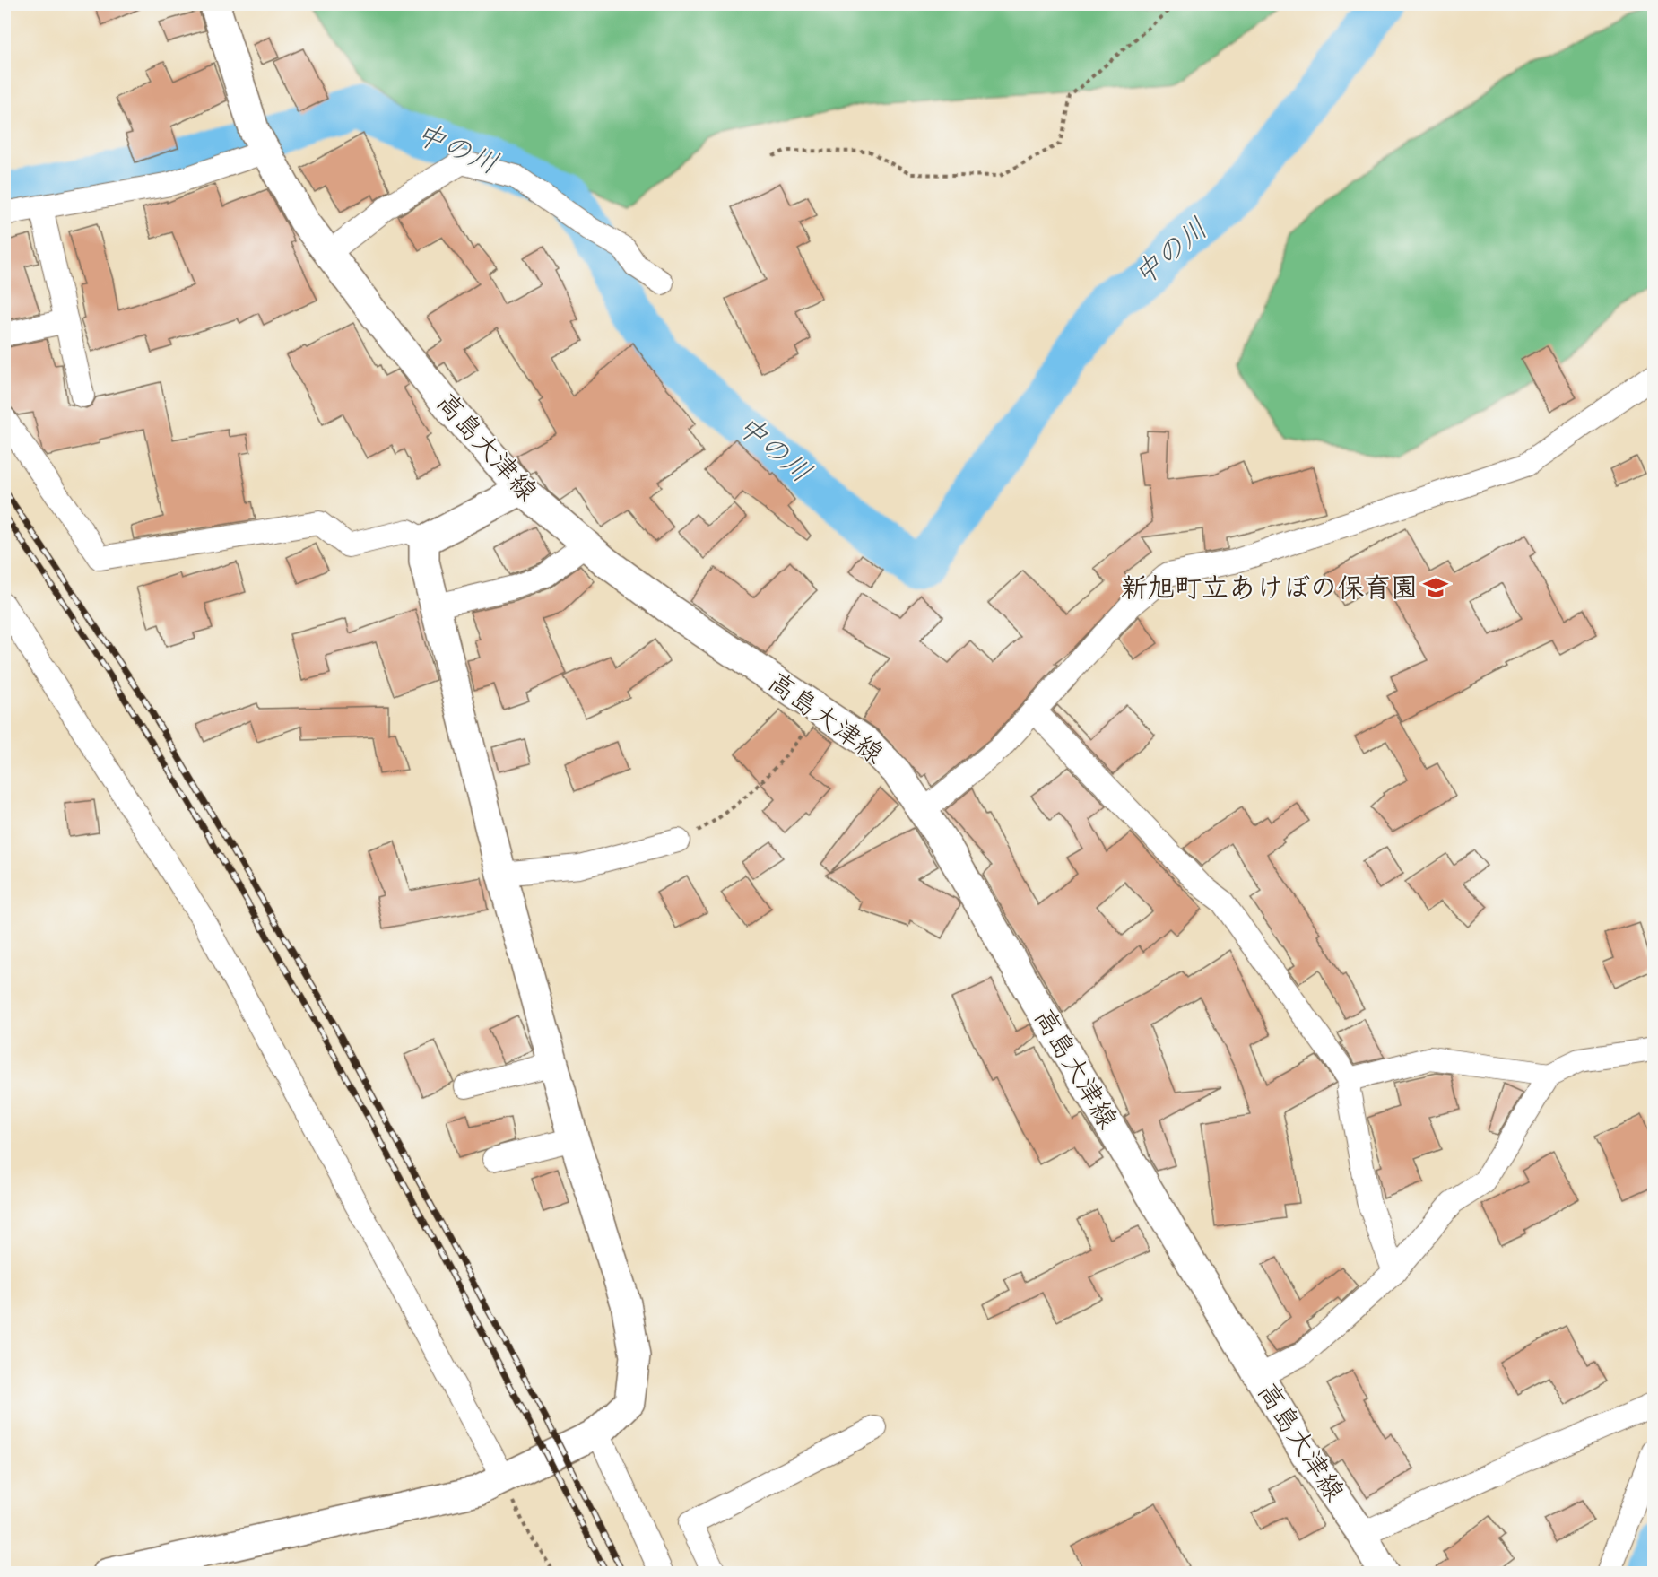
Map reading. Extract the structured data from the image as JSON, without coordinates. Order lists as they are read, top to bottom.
{
  "streets": {
    "main road": ["高島大津線"]
  },
  "water": ["中の川"],
  "places": {
    "school or university": ["新旭町立あけぼの保育園"]
  }
}
